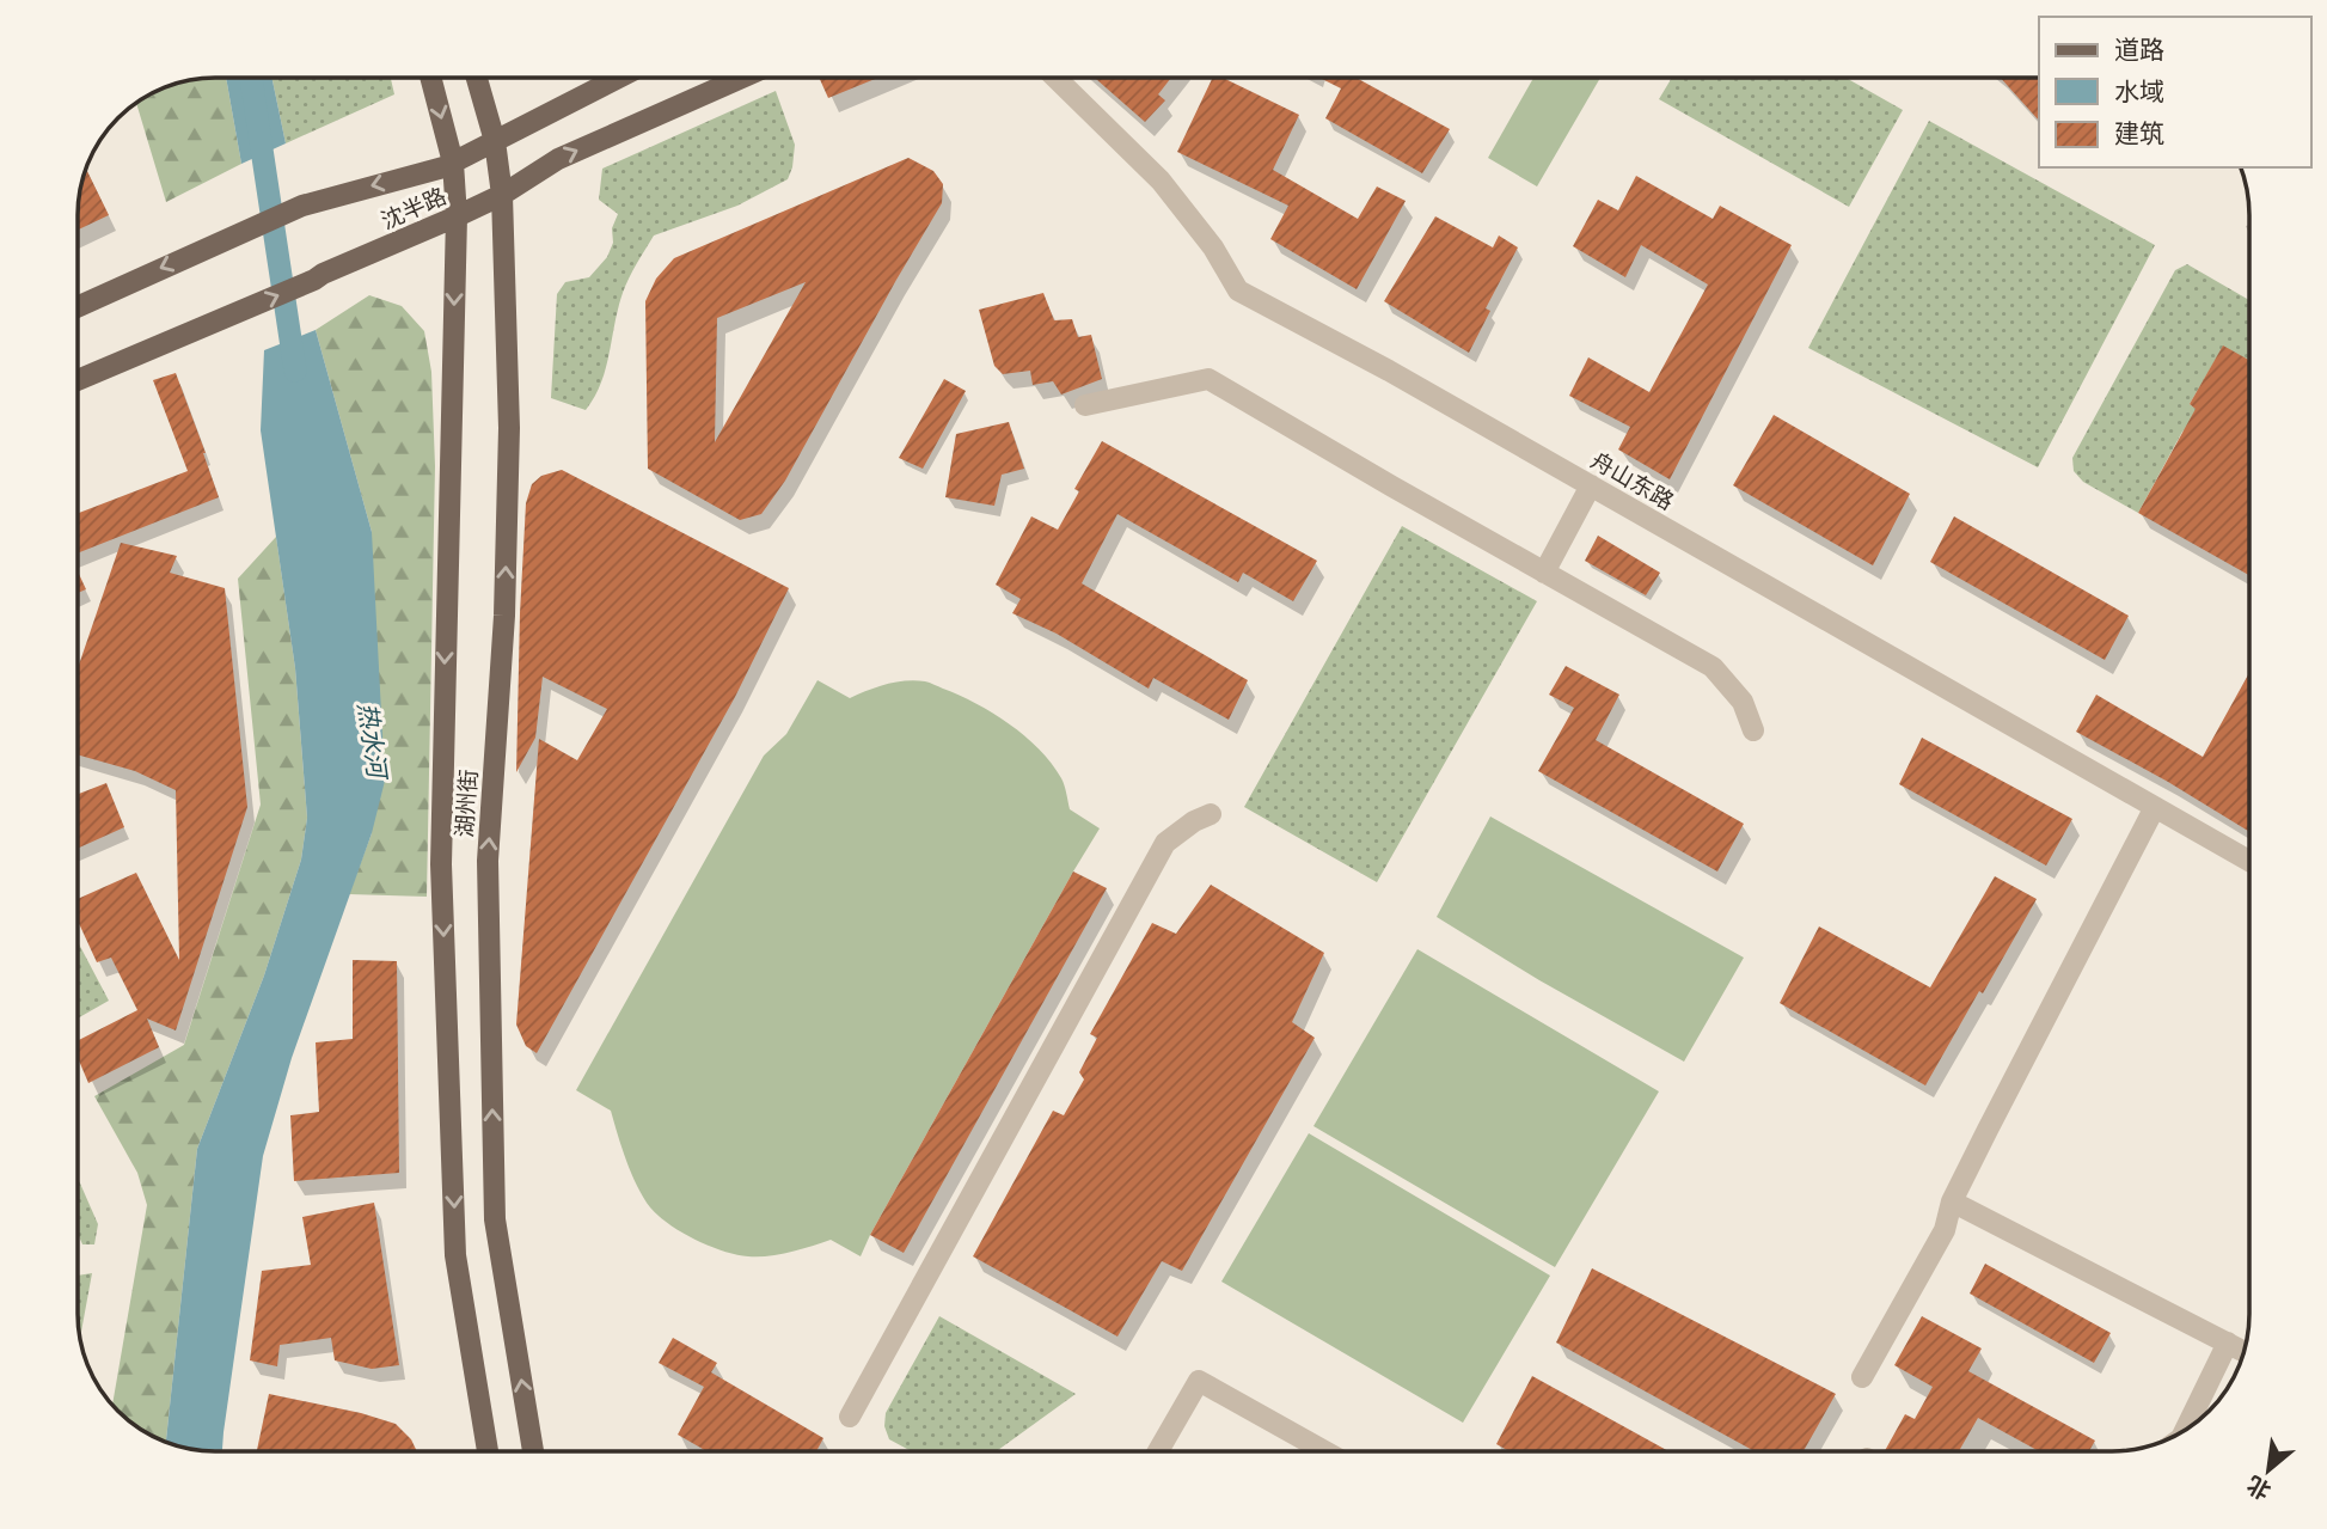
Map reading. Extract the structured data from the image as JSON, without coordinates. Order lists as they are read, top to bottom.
{
  "streets": {
    "main road": ["沈半路", "湖州街"],
    "street": ["舟山东路"]
  },
  "crossings": [
    ["沈半路", "湖州街"]
  ],
  "water": ["热水河"],
  "legend": ["道路", "水域", "建筑"],
  "north": "bottom left"
}
